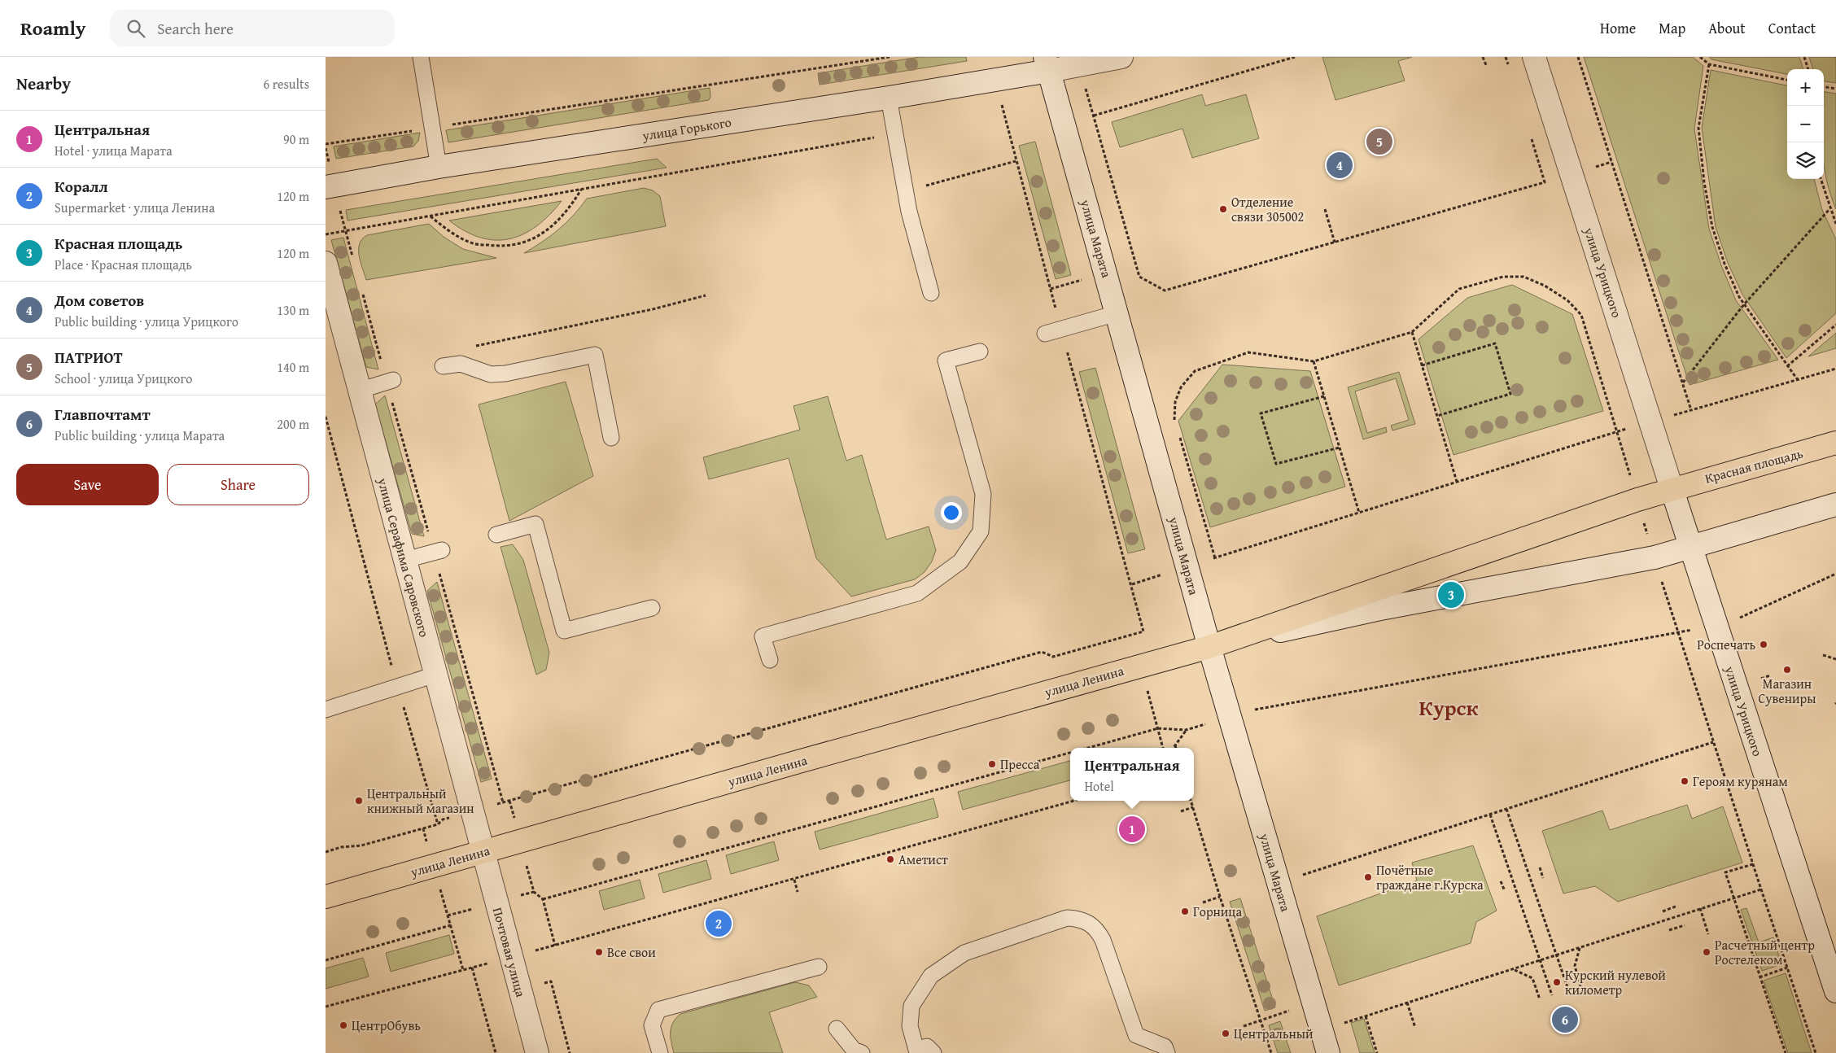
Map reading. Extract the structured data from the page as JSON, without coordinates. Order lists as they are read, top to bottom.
{
  "streets": {
    "main road": ["Красная площадь", "улица Ленина"],
    "street": [
      "улица Горького",
      "улица Марата",
      "улица Урицкого",
      "улица Серафима Саровского",
      "Почтовая улица"
    ]
  },
  "crossings": [
    ["улица Горького", "улица Марата"],
    ["улица Марата", "Красная площадь"],
    ["улица Марата", "улица Ленина"],
    ["улица Урицкого", "Красная площадь"],
    ["Красная площадь", "улица Ленина"],
    ["улица Серафима Саровского", "улица Ленина"],
    ["улица Серафима Саровского", "Почтовая улица"],
    ["улица Ленина", "Почтовая улица"]
  ],
  "districts": ["Курск"],
  "places": [
    "Отделение связи 305002",
    "Роспечать",
    "Магазин Сувениры",
    "Пресса",
    "Героям курянам",
    "Центральный книжный магазин",
    "Аметист",
    "Почётные граждане г.Курска",
    "Горница",
    "Все свои",
    "Расчетный центр Ростелеком",
    "Курский нулевой километр",
    "ЦентрОбувь",
    "Центральный"
  ],
  "page": {
    "header": "Roamly",
    "search": "Search here",
    "nav": [
      "Home",
      "Map",
      "About",
      "Contact"
    ],
    "heading": ["Nearby", "6 results"],
    "map_buttons": ["+", "−"],
    "list": [
      {
        "mark": "1",
        "name": "Центральная",
        "note": "Hotel · улица Марата",
        "value": "90 m"
      },
      {
        "mark": "2",
        "name": "Коралл",
        "note": "Supermarket · улица Ленина",
        "value": "120 m"
      },
      {
        "mark": "3",
        "name": "Красная площадь",
        "note": "Place · Красная площадь",
        "value": "120 m"
      },
      {
        "mark": "4",
        "name": "Дом советов",
        "note": "Public building · улица Урицкого",
        "value": "130 m"
      },
      {
        "mark": "5",
        "name": "ПАТРИОТ",
        "note": "School · улица Урицкого",
        "value": "140 m"
      },
      {
        "mark": "6",
        "name": "Главпочтамт",
        "note": "Public building · улица Марата",
        "value": "200 m"
      }
    ],
    "pins": [
      "5",
      "4",
      "3",
      "1",
      "2",
      "6"
    ],
    "buttons": ["Save", "Share"],
    "popup": ["Центральная", "Hotel"]
  }
}
